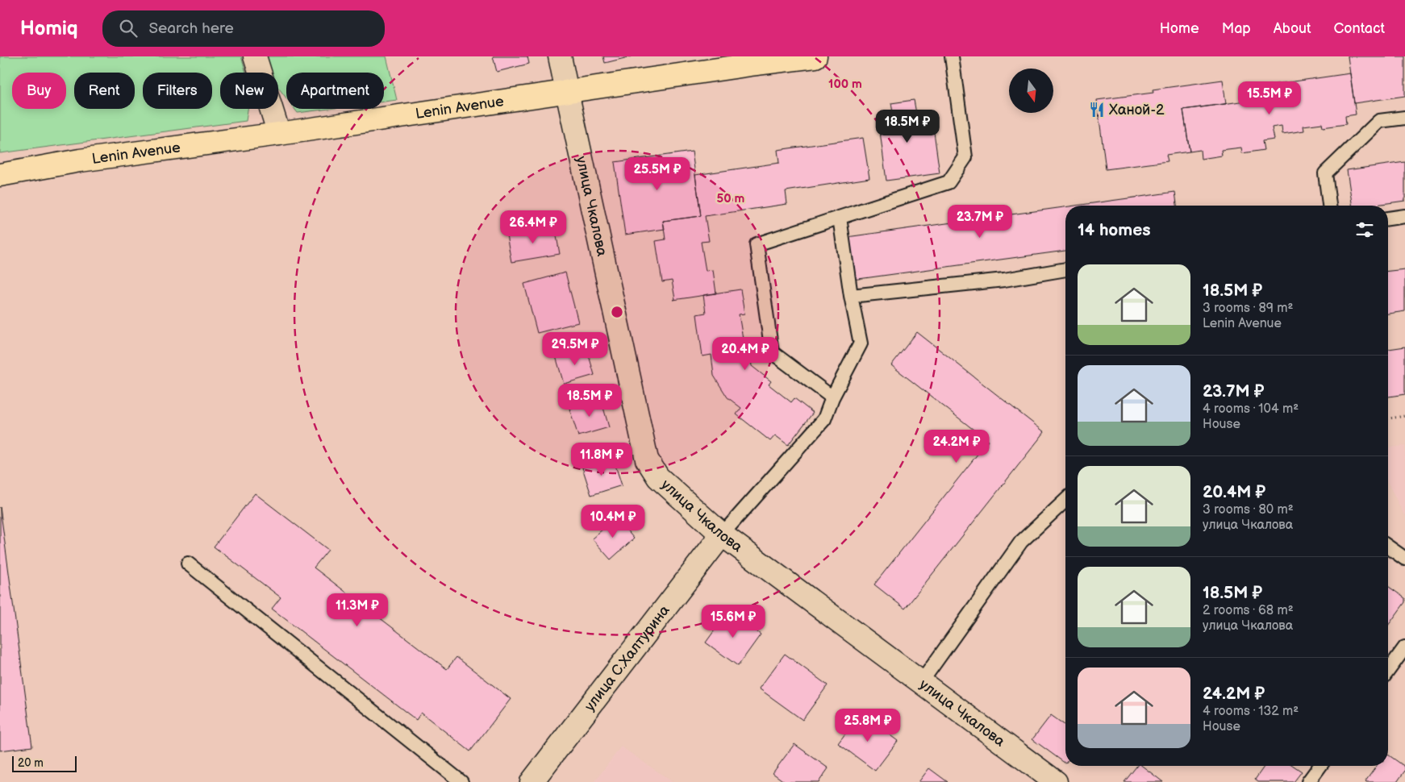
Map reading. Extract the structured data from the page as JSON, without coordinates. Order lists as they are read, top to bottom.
{
  "streets": {
    "main road": ["Lenin Avenue"],
    "street": ["улица Чкалова", "улица С.Халтурина"]
  },
  "crossings": [
    ["Lenin Avenue", "улица Чкалова"],
    ["улица Чкалова", "улица С.Халтурина"]
  ],
  "places": {
    "restaurant": ["Ханой-2"]
  },
  "scale_bar": "20 m",
  "north": "bottom",
  "page": {
    "header": "Homiq",
    "search": "Search here",
    "nav": [
      "Home",
      "Map",
      "About",
      "Contact"
    ],
    "chip": [
      "Buy",
      "Rent",
      "Filters",
      "New",
      "Apartment"
    ],
    "price": [
      "15.5M ₽",
      "18.5M ₽",
      "25.5M ₽",
      "23.7M ₽",
      "26.4M ₽",
      "29.5M ₽",
      "20.4M ₽",
      "18.5M ₽",
      "24.2M ₽",
      "11.8M ₽",
      "10.4M ₽",
      "11.3M ₽",
      "15.6M ₽",
      "25.8M ₽"
    ],
    "heading": "14 homes",
    "list": [
      {
        "name": "18.5M ₽",
        "note": "3 rooms · 89 m² · Lenin Avenue"
      },
      {
        "name": "23.7M ₽",
        "note": "4 rooms · 104 m² · House"
      },
      {
        "name": "20.4M ₽",
        "note": "3 rooms · 80 m² · улица Чкалова"
      },
      {
        "name": "18.5M ₽",
        "note": "2 rooms · 68 m² · улица Чкалова"
      },
      {
        "name": "24.2M ₽",
        "note": "4 rooms · 132 m² · House"
      }
    ],
    "scale": "20 m"
  },
  "rings": ["100 m", "50 m"]
}
